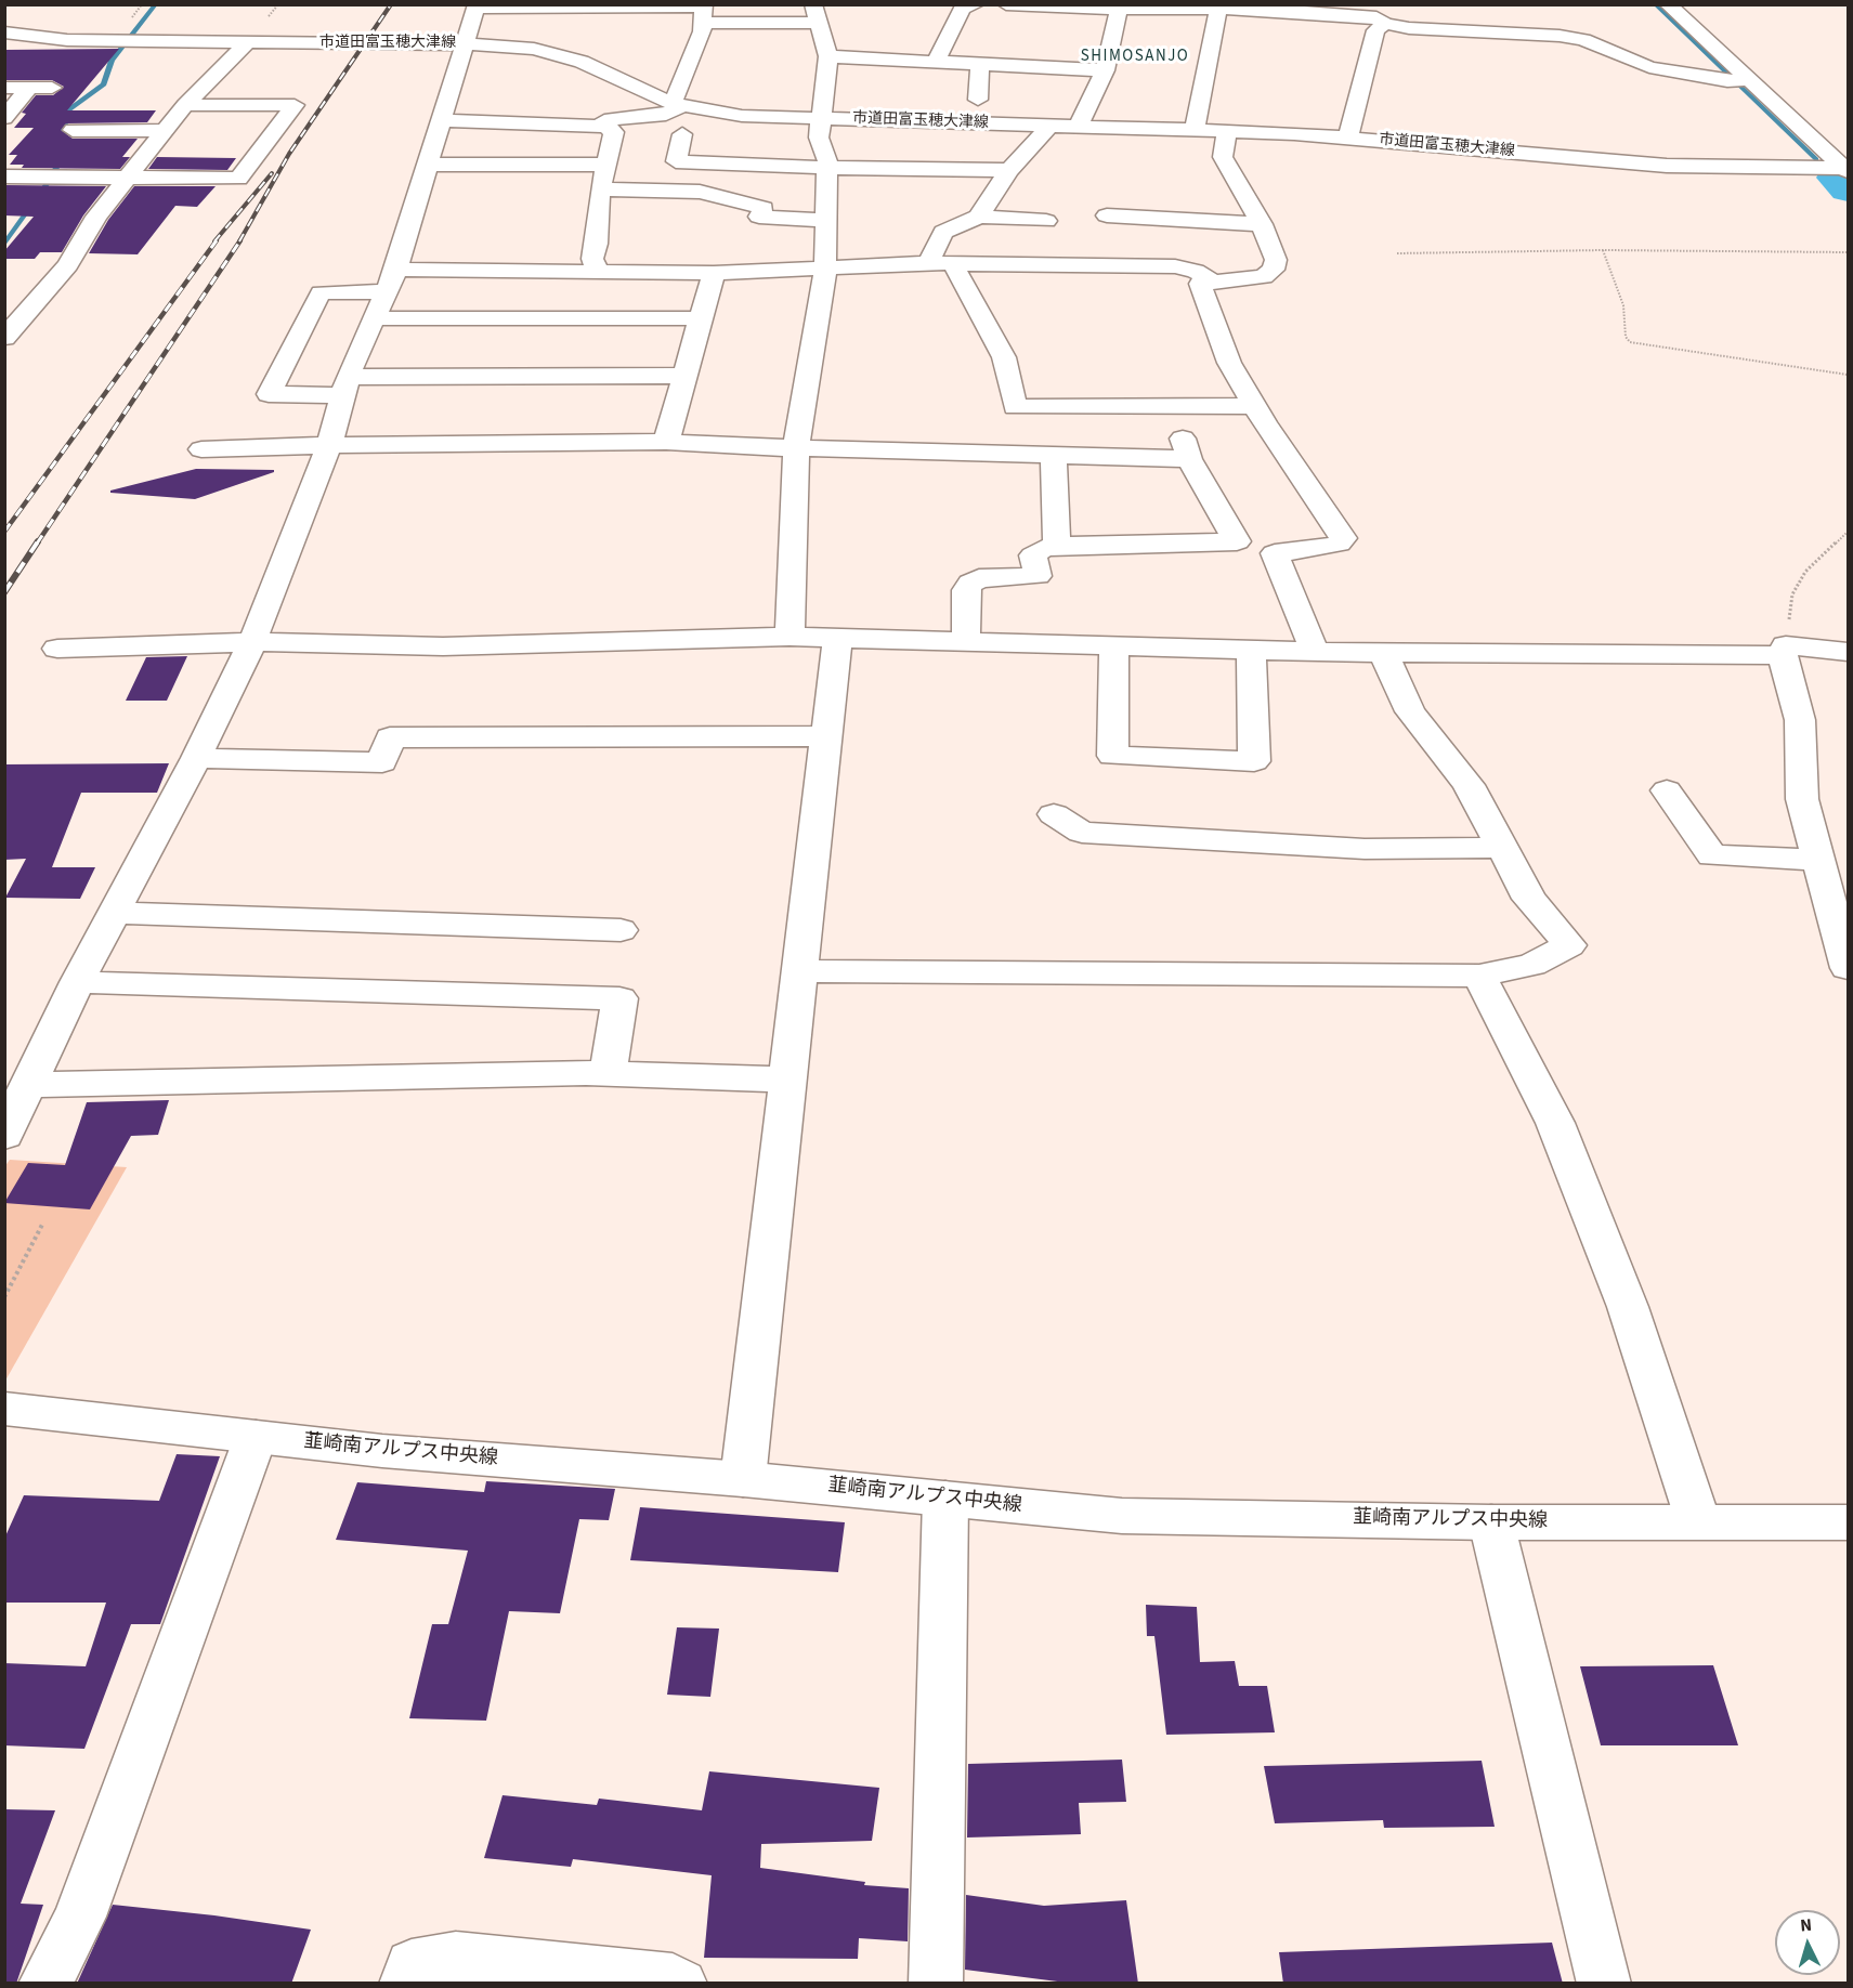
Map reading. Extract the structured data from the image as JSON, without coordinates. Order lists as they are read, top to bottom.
{
  "streets": {
    "street": ["市道田富玉穂大津線", "韮崎南アルプス中央線"]
  },
  "districts": ["SHIMOSANJO"],
  "north": "top"
}
